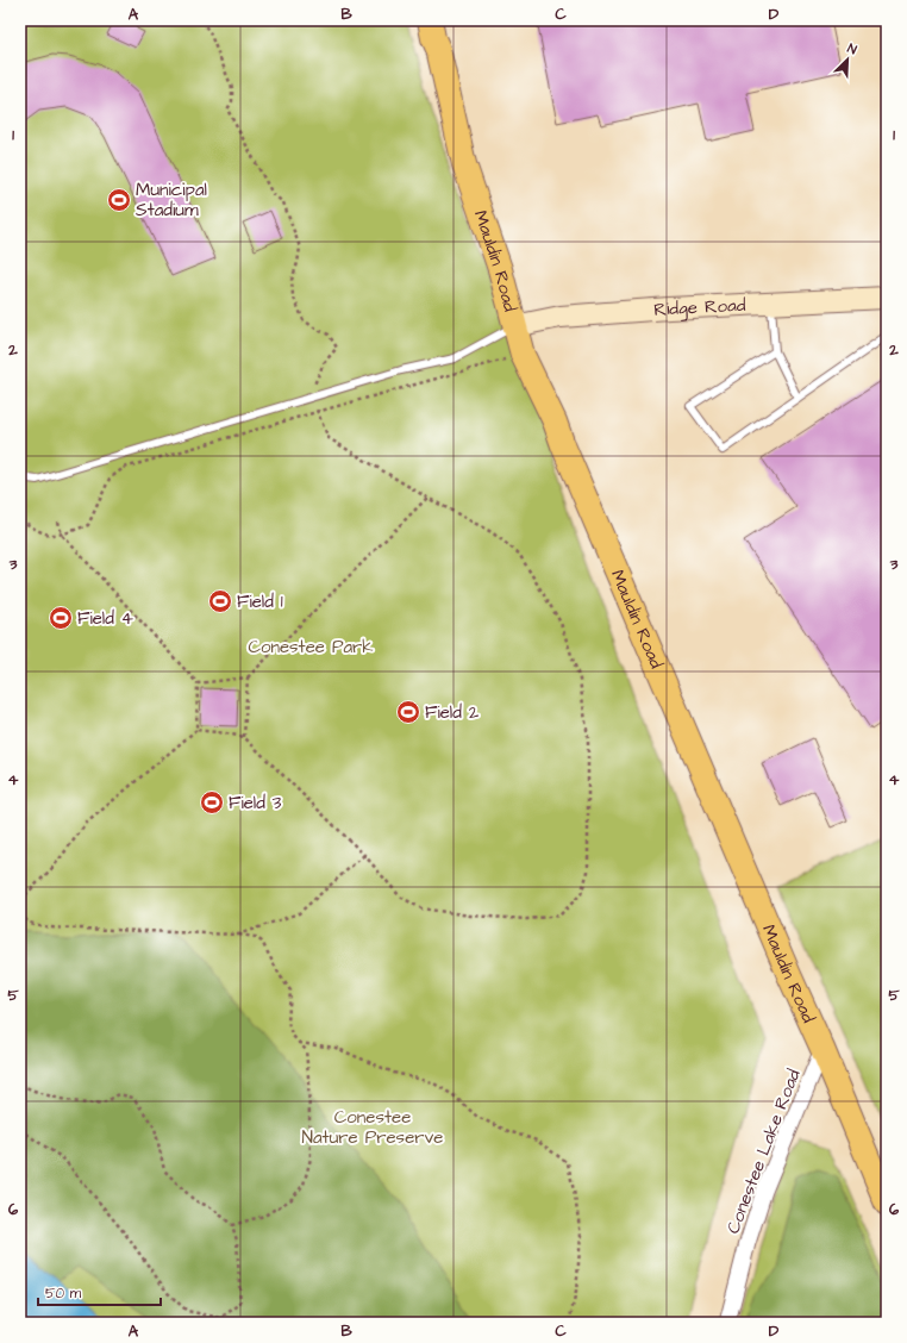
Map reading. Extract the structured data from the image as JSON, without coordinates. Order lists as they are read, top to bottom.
{
  "streets": {
    "main road": ["Mauldin Road"],
    "street": ["Ridge Road", "Conestee Lake Road"]
  },
  "crossings": [
    ["Mauldin Road", "Ridge Road"],
    ["Mauldin Road", "Conestee Lake Road"]
  ],
  "parks": ["Conestee Park", "Conestee Nature Preserve"],
  "places": {
    "sports": [
      "Municipal Stadium",
      "Field 1",
      "Field 4",
      "Field 2",
      "Field 3"
    ]
  },
  "scale_bar": "50 m",
  "north": "top right",
  "grid": {
    "columns": [
      "A",
      "B",
      "C",
      "D"
    ],
    "rows": [
      "1",
      "2",
      "3",
      "4",
      "5",
      "6"
    ]
  }
}
